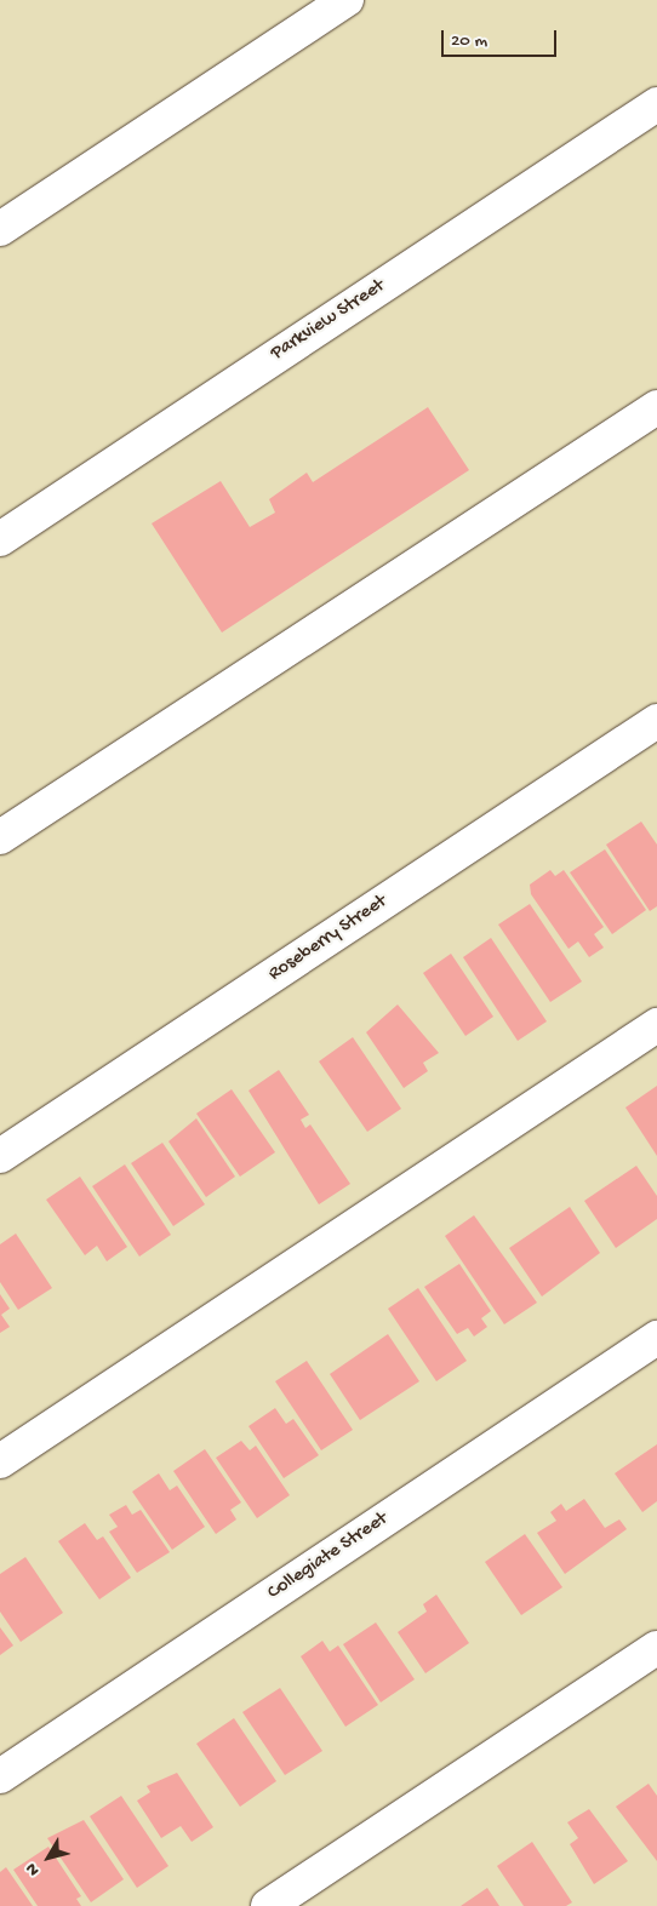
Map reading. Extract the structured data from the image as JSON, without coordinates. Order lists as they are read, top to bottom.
{
  "streets": {
    "street": ["Parkview Street", "Roseberry Street", "Collegiate Street"]
  },
  "scale_bar": "20 m",
  "north": "bottom left"
}
